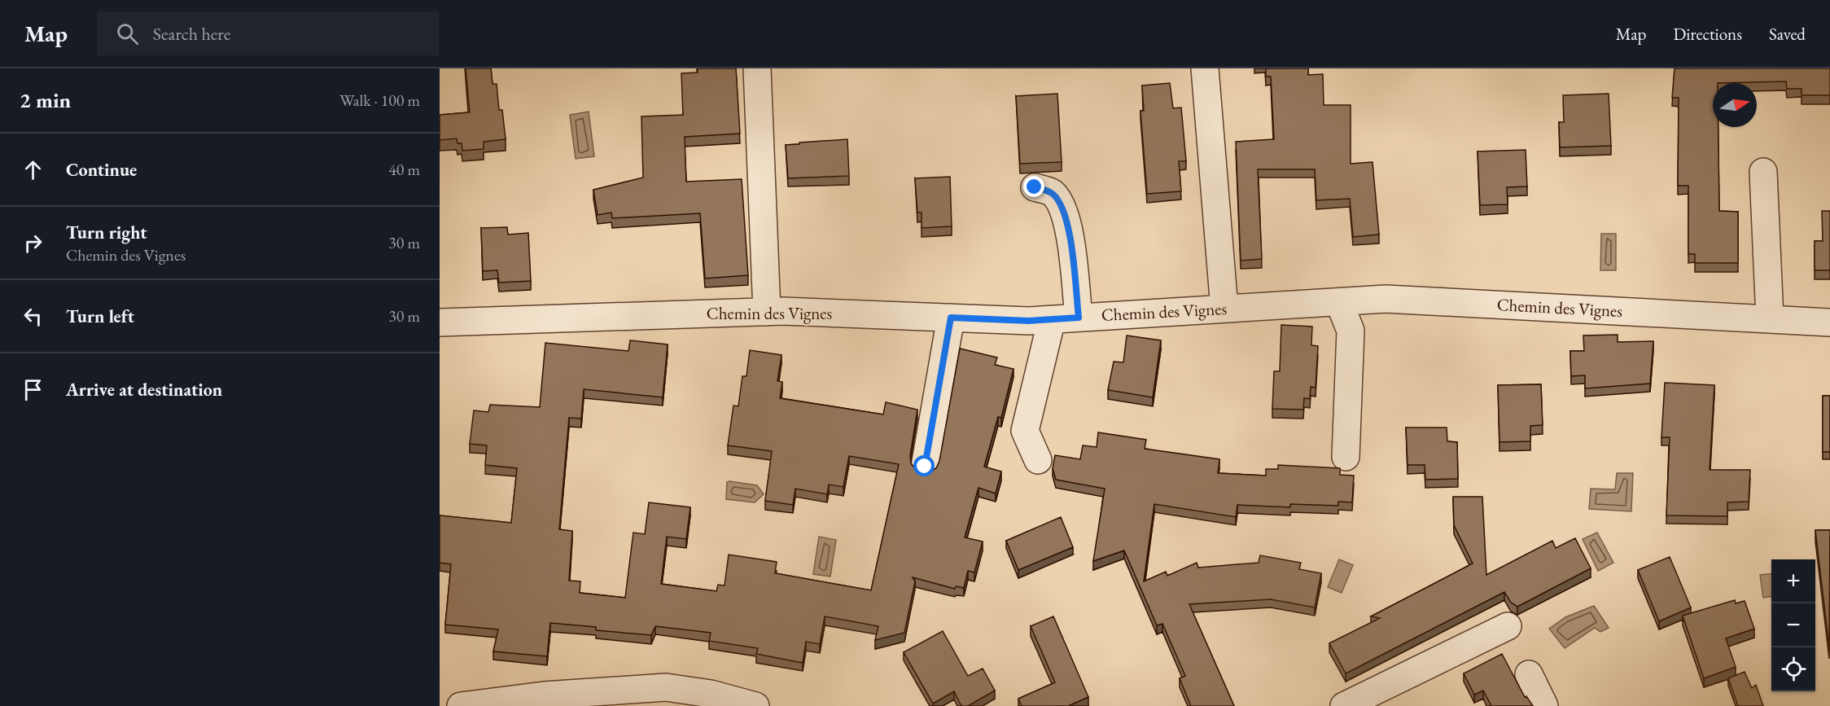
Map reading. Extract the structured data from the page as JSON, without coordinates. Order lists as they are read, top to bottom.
{
  "streets": {
    "street": ["Chemin des Vignes"]
  },
  "north": "right",
  "page": {
    "header": "Map",
    "search": "Search here",
    "nav": ["Map", "Directions", "Saved"],
    "heading": ["2 min", "Walk · 100 m"],
    "list": [
      ["Continue", "40 m"],
      ["Turn right", "Chemin des Vignes", "30 m"],
      ["Turn left", "30 m"],
      "Arrive at destination"
    ],
    "map_buttons": ["+", "−"]
  }
}
